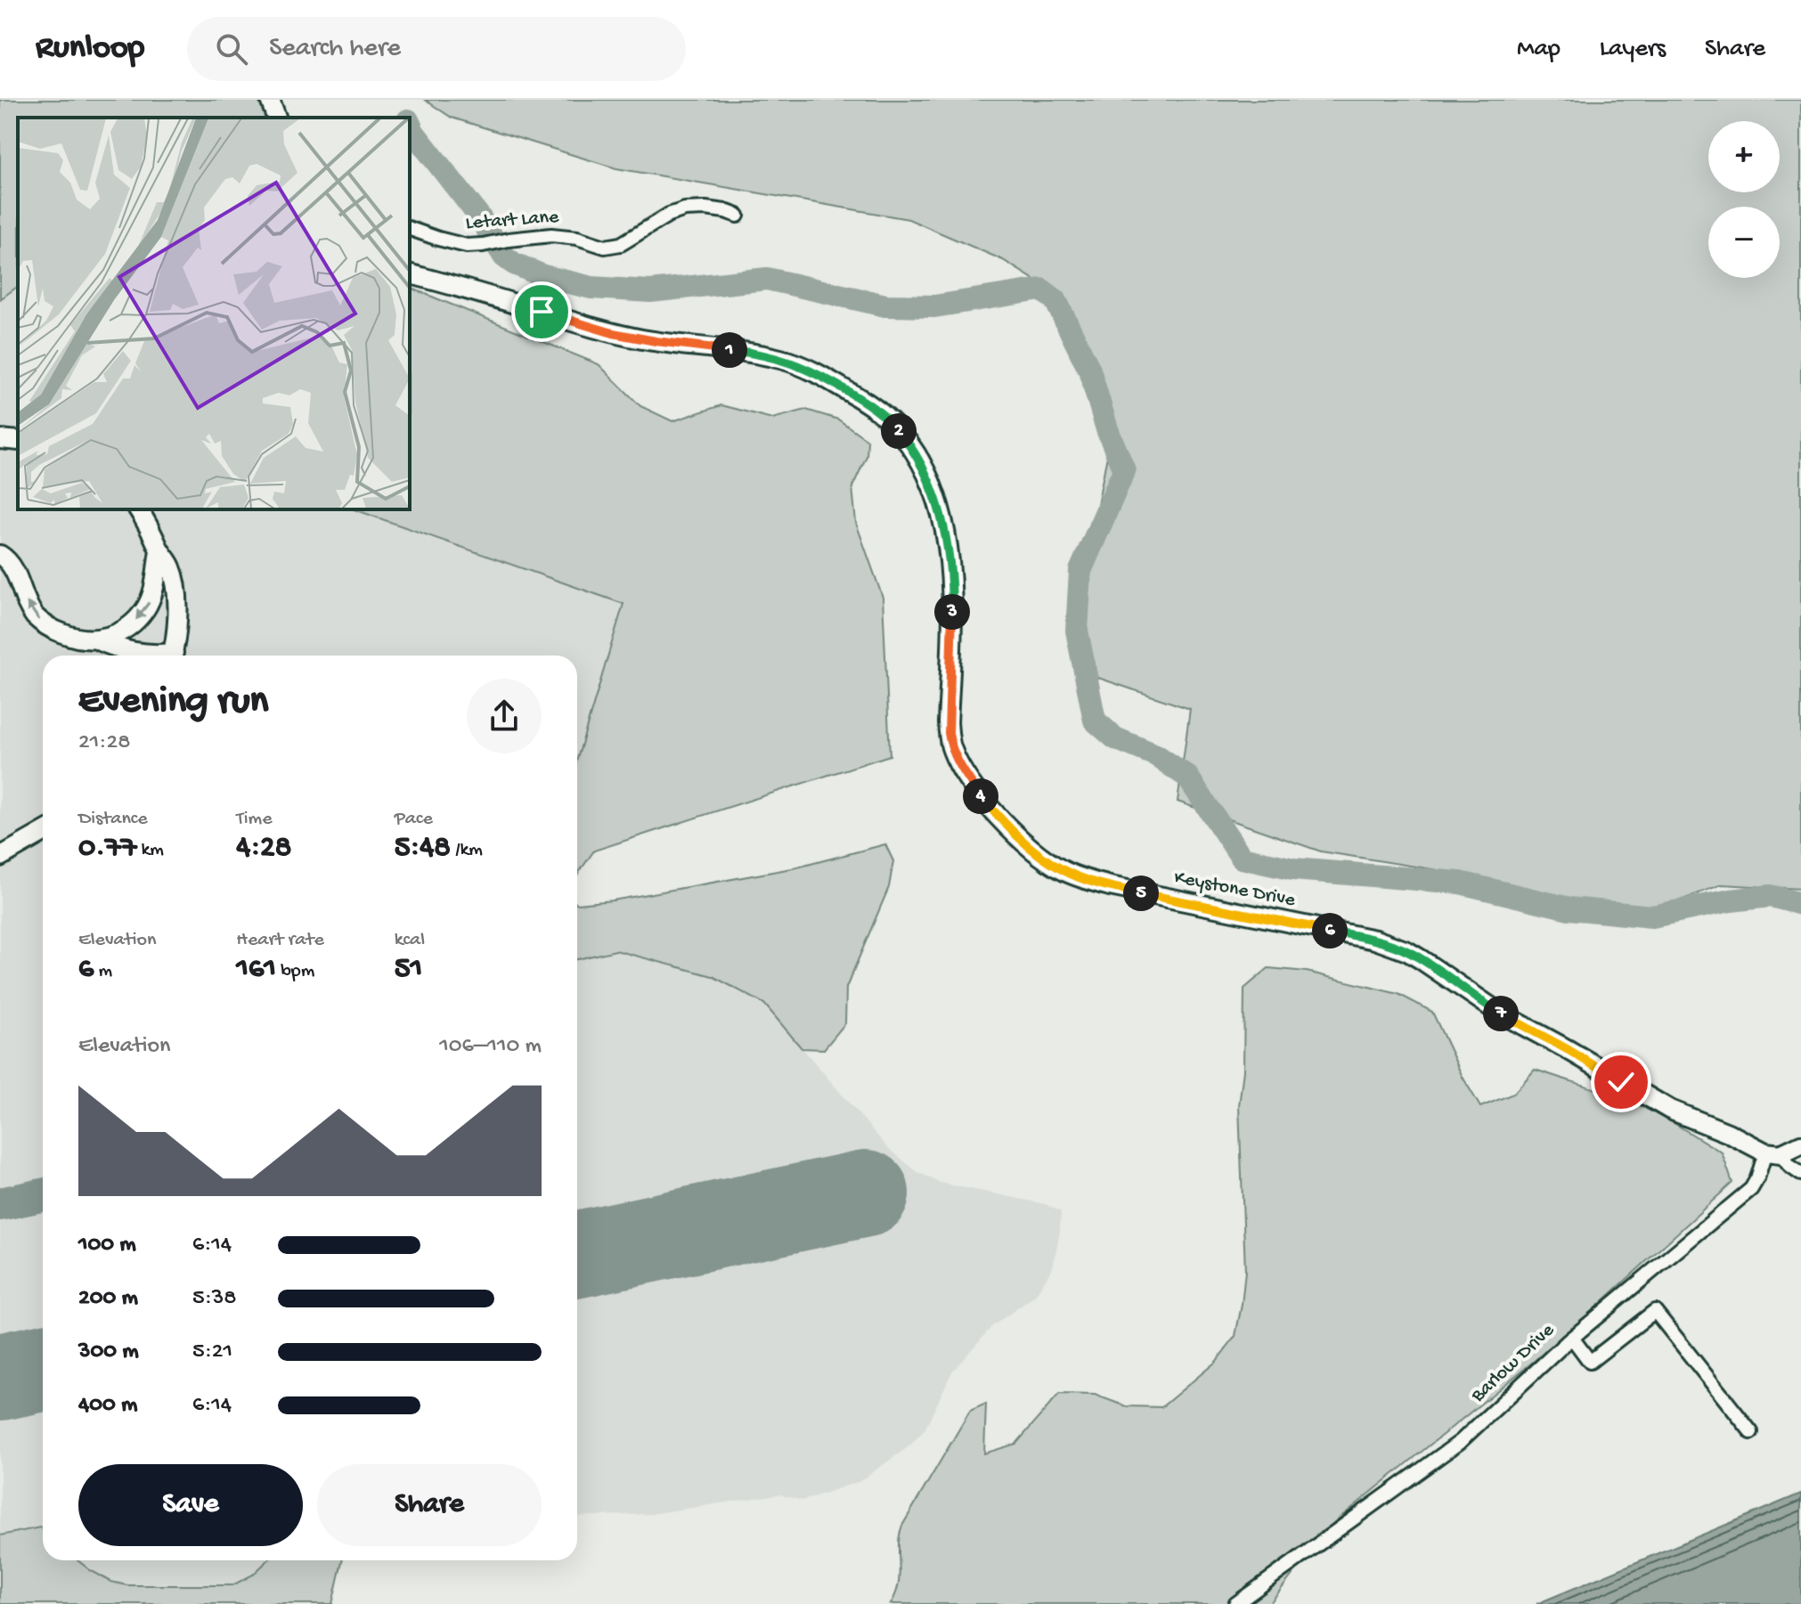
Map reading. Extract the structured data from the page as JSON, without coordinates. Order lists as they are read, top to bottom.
{
  "streets": {
    "street": ["Letart Lane", "Keystone Drive", "Barlow Drive"]
  },
  "crossings": [
    ["Keystone Drive", "Barlow Drive"]
  ],
  "page": {
    "header": "Runloop",
    "search": "Search here",
    "nav": ["Map", "Layers", "Share"],
    "map_buttons": ["+", "−"],
    "pins": [
      "1",
      "2",
      "3",
      "4",
      "5",
      "6",
      "7"
    ],
    "heading": ["Evening run", "21:28"],
    "stats": [
      ["Distance", "0.77 km"],
      ["Time", "4:28"],
      ["Pace", "5:48 /km"],
      ["Elevation", "6 m"],
      ["Heart rate", "161 bpm"],
      ["kcal", "51"]
    ],
    "chart": ["Elevation", "106–110 m"],
    "list": [
      {
        "name": "100 m",
        "note": "6:14"
      },
      {
        "name": "200 m",
        "note": "5:38"
      },
      {
        "name": "300 m",
        "note": "5:21"
      },
      {
        "name": "400 m",
        "note": "6:14"
      }
    ],
    "buttons": ["Save", "Share"]
  }
}
